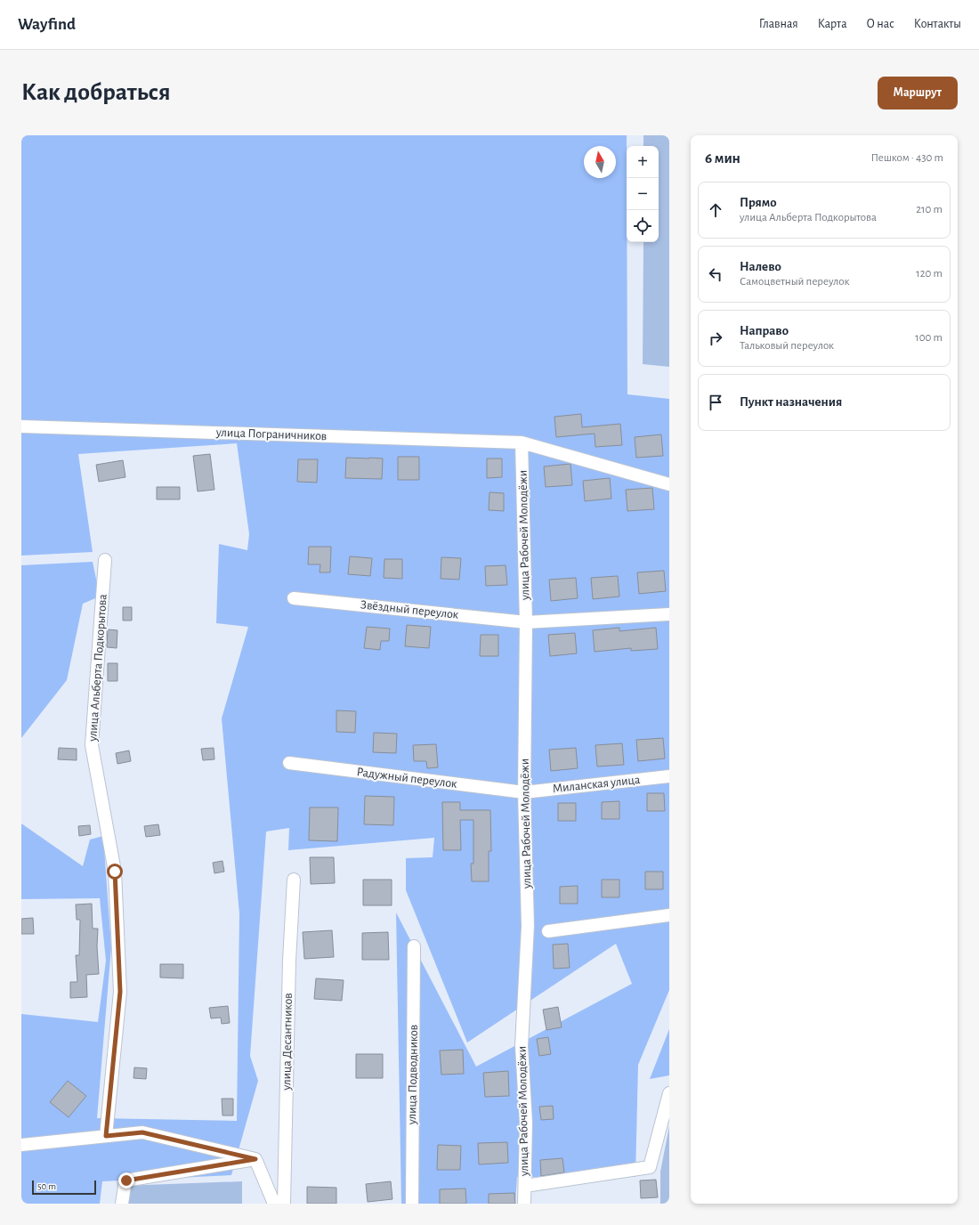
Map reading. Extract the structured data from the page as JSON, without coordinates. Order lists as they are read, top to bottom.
{
  "streets": {
    "street": [
      "улица Пограничников",
      "улица Рабочей Молодёжи",
      "Звёздный переулок",
      "улица Альберта Подкорытова",
      "Радужный переулок",
      "Миланская улица",
      "улица Десантников",
      "улица Подводников"
    ]
  },
  "crossings": [
    ["улица Пограничников", "улица Рабочей Молодёжи"],
    ["улица Рабочей Молодёжи", "Звёздный переулок"],
    ["улица Рабочей Молодёжи", "Радужный переулок"],
    ["улица Рабочей Молодёжи", "Миланская улица"],
    ["Радужный переулок", "Миланская улица"]
  ],
  "scale_bar": "50 m",
  "north": "top",
  "page": {
    "header": "Wayfind",
    "nav": [
      "Главная",
      "Карта",
      "О нас",
      "Контакты"
    ],
    "buttons": "Маршрут",
    "title": "Как добраться",
    "heading": ["6 мин", "Пешком · 430 m"],
    "map_buttons": ["+", "−"],
    "list": [
      ["Прямо", "улица Альберта Подкорытова", "210 m"],
      ["Налево", "Самоцветный переулок", "120 m"],
      ["Направо", "Тальковый переулок", "100 m"],
      "Пункт назначения"
    ],
    "scale": "50 m"
  }
}
